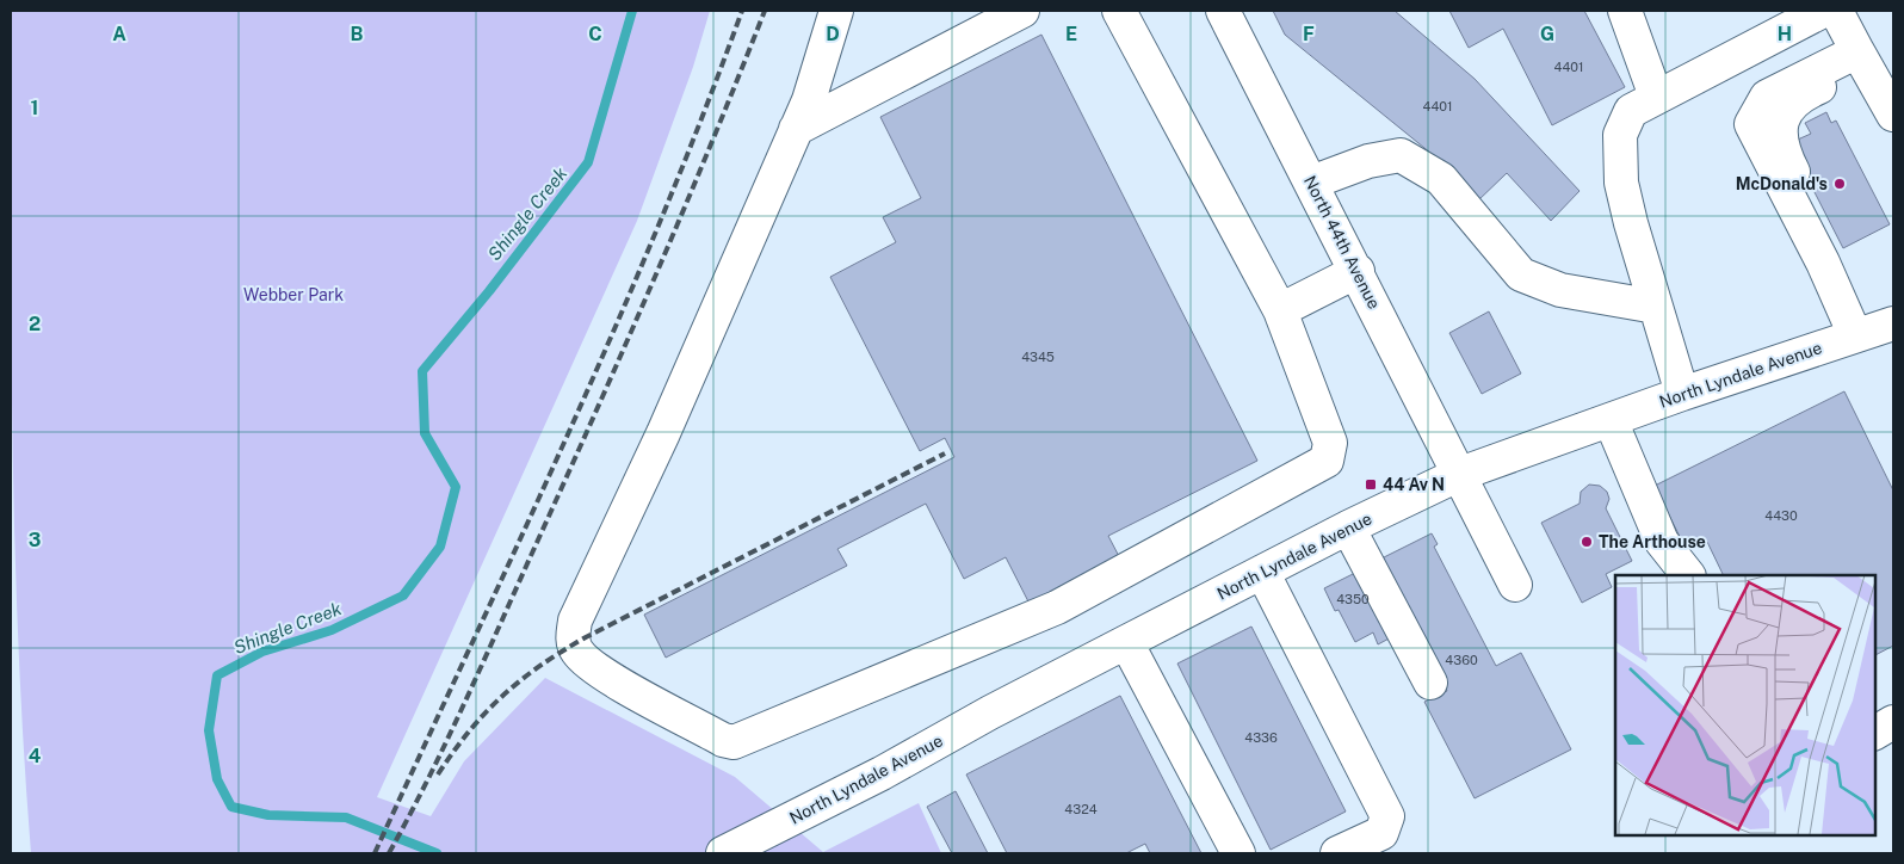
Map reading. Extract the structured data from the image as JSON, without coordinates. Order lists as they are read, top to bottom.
{
  "streets": {
    "street": ["North 44th Avenue", "North Lyndale Avenue"]
  },
  "crossings": [
    ["North 44th Avenue", "North Lyndale Avenue"]
  ],
  "water": ["Shingle Creek"],
  "parks": ["Webber Park"],
  "places": {
    "other": ["McDonald's", "The Arthouse"],
    "transit": ["44 Av N"]
  },
  "house_numbers": [
    "4401",
    "4401",
    "4345",
    "4430",
    "4350",
    "4360",
    "4336",
    "4324"
  ],
  "grid": {
    "columns": [
      "A",
      "B",
      "C",
      "D",
      "E",
      "F",
      "G",
      "H"
    ],
    "rows": [
      "1",
      "2",
      "3",
      "4"
    ]
  }
}
